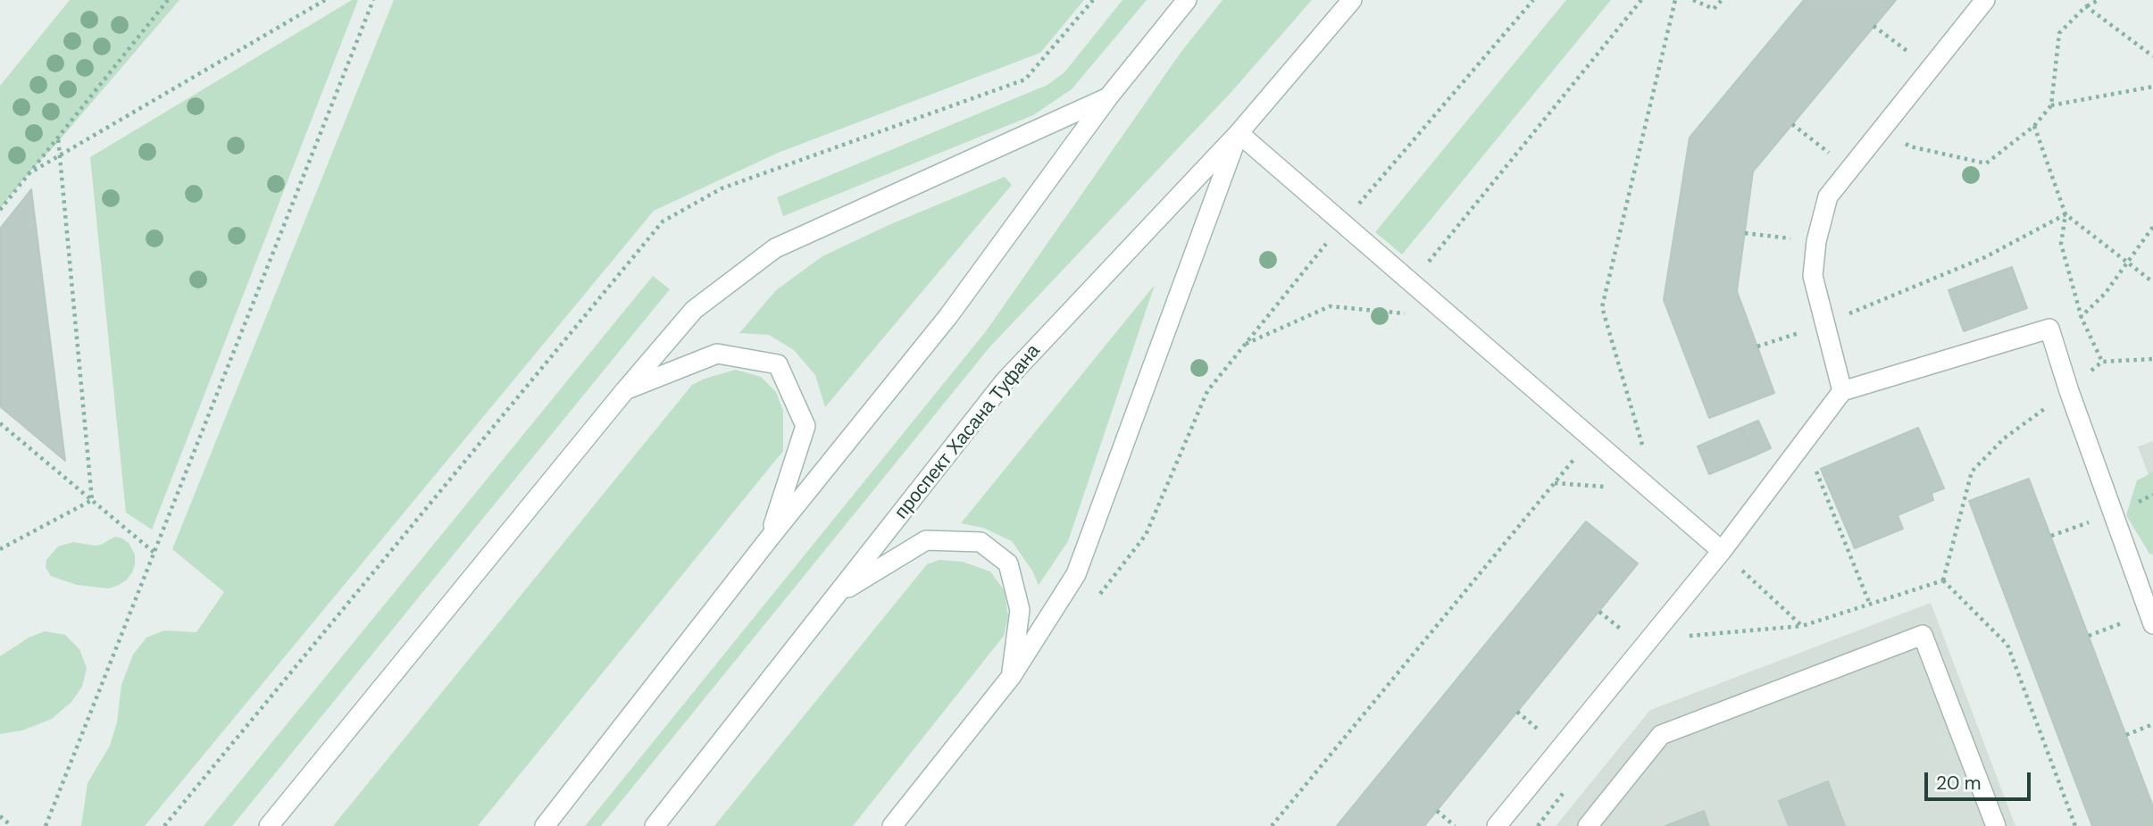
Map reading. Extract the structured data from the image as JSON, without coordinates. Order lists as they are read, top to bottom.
{
  "streets": {
    "main road": ["проспект Хасана Туфана"]
  },
  "scale_bar": "20 m"
}
